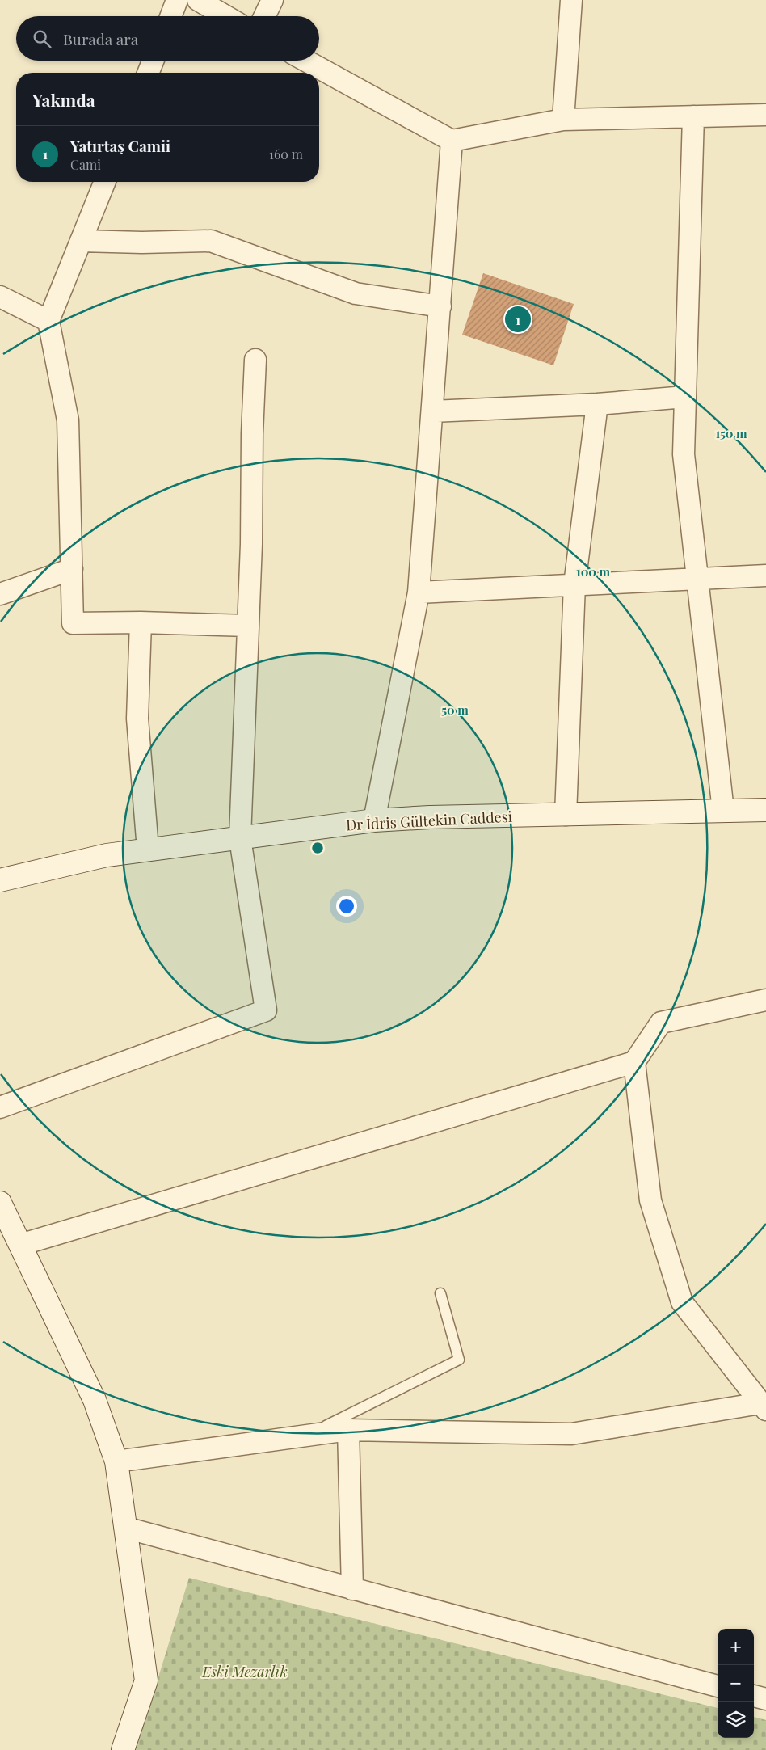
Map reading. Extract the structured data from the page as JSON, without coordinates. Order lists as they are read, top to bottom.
{
  "streets": {
    "street": ["Dr İdris Gültekin Caddesi"]
  },
  "parks": ["Eski Mezarlık"],
  "page": {
    "search": "Burada ara",
    "heading": "Yakında",
    "list": [
      {
        "mark": "1",
        "name": "Yatırtaş Camii",
        "note": "Cami",
        "value": "160 m"
      }
    ],
    "pins": "1",
    "map_buttons": ["+", "−"]
  },
  "rings": ["150 m", "100 m", "50 m"]
}
